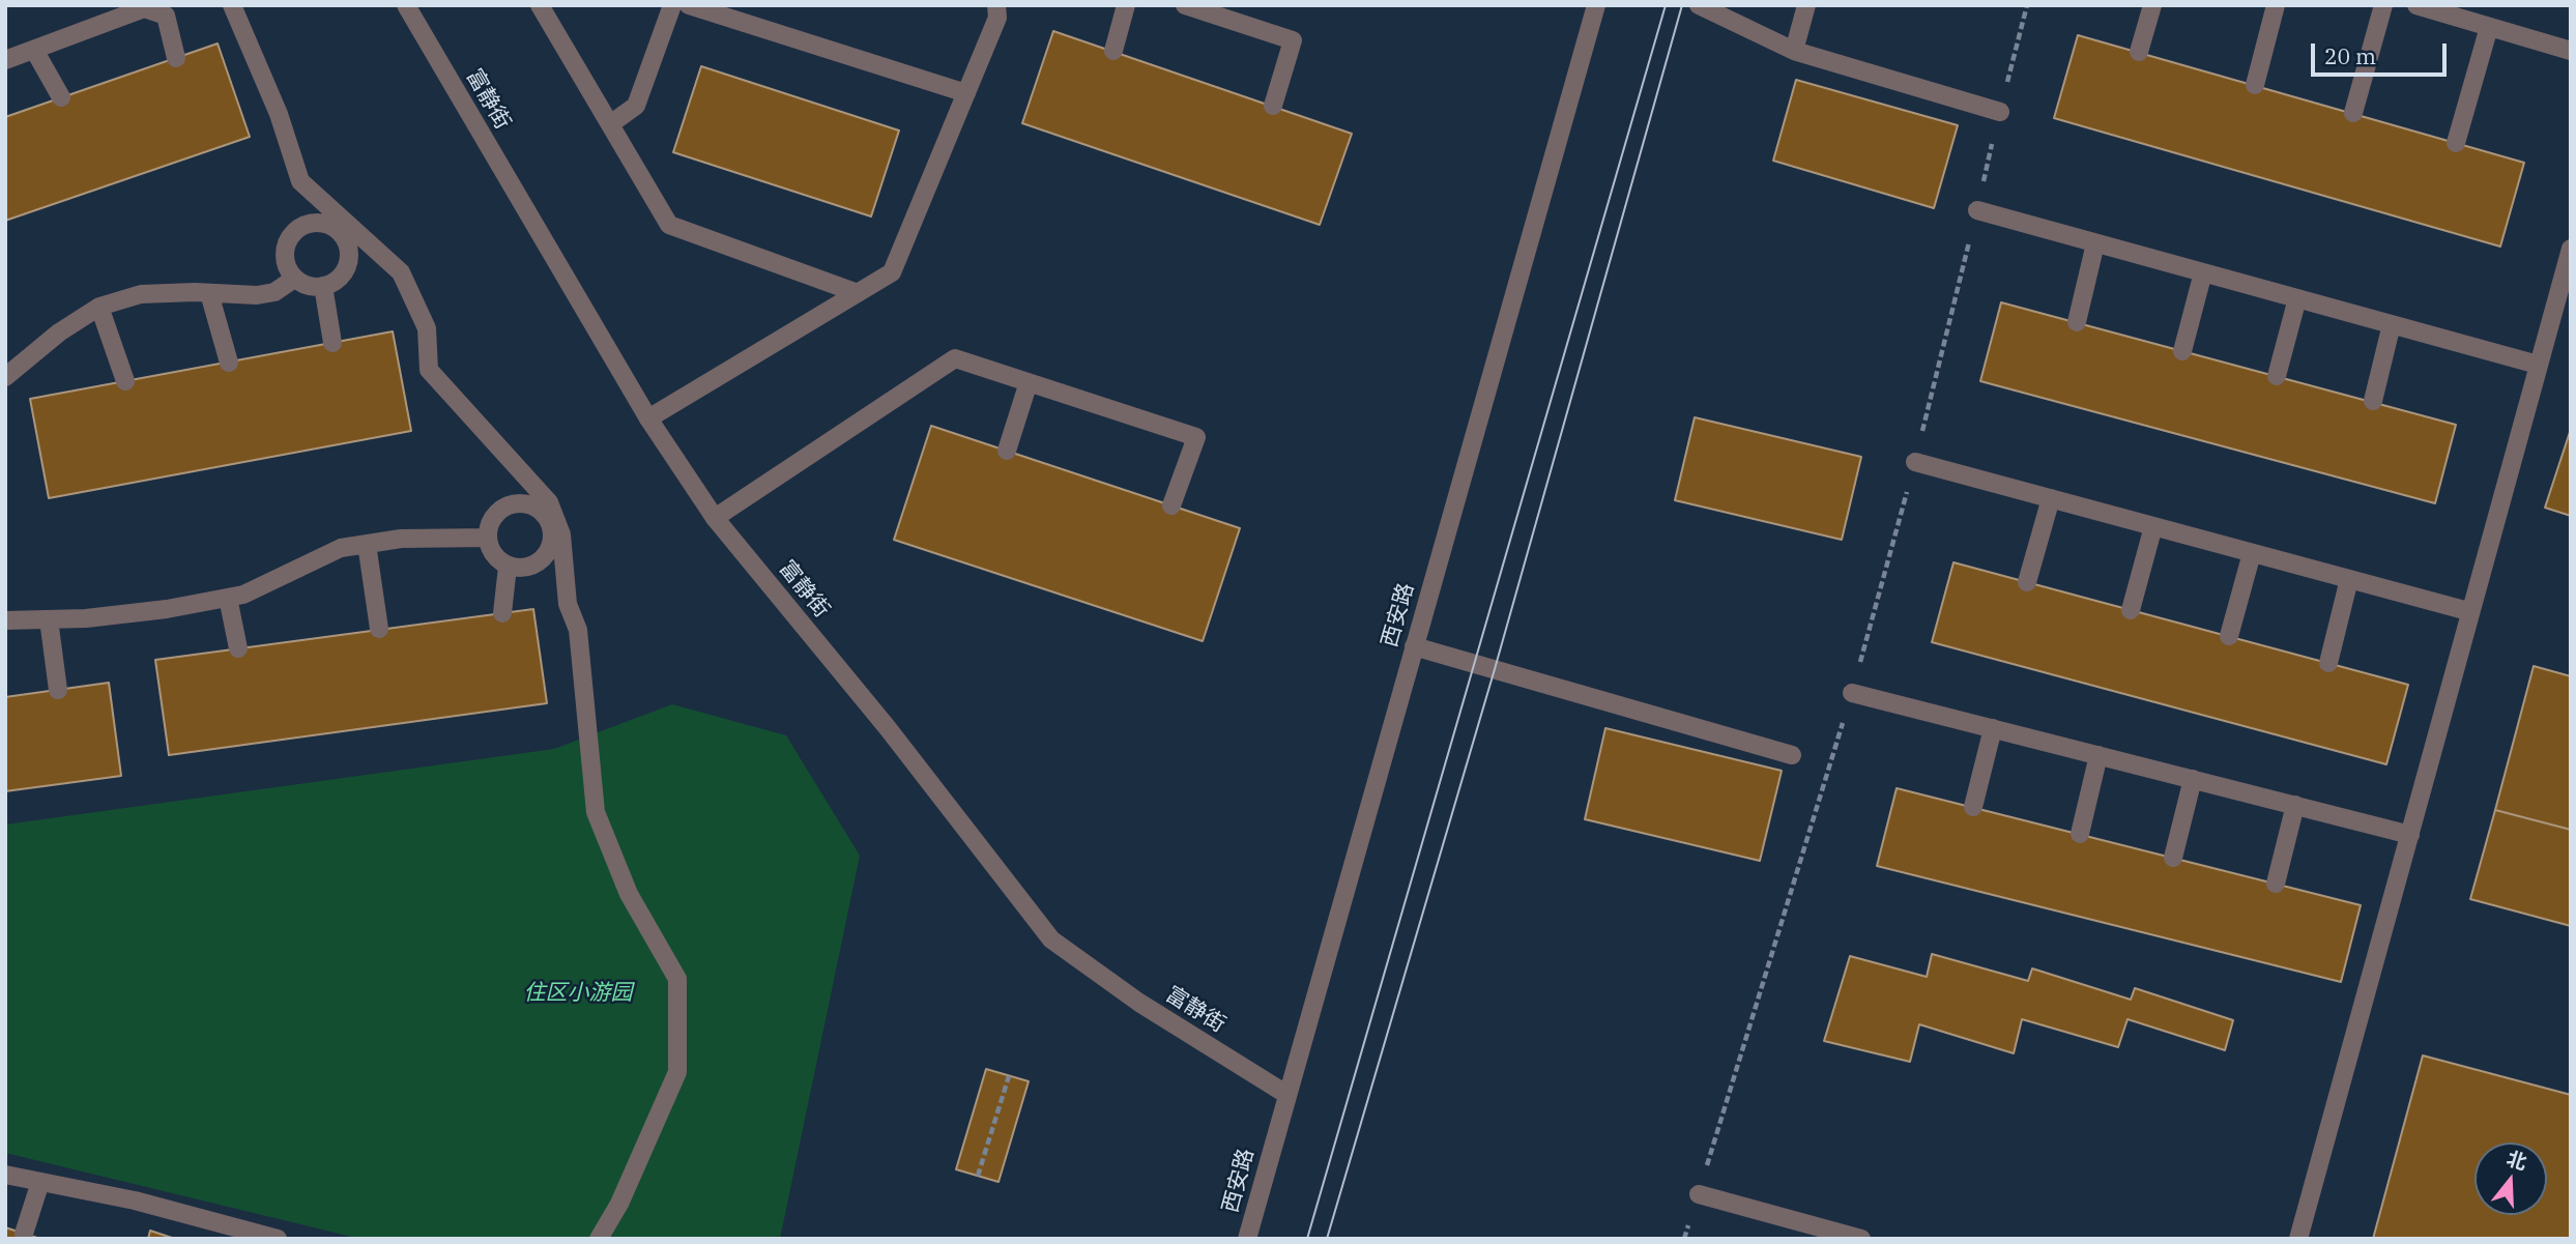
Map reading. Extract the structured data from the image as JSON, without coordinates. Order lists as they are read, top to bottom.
{
  "streets": {
    "street": ["富静街", "西安路"]
  },
  "crossings": [
    ["富静街", "西安路"]
  ],
  "parks": ["住区小游园"],
  "scale_bar": "20 m",
  "north": "top"
}
